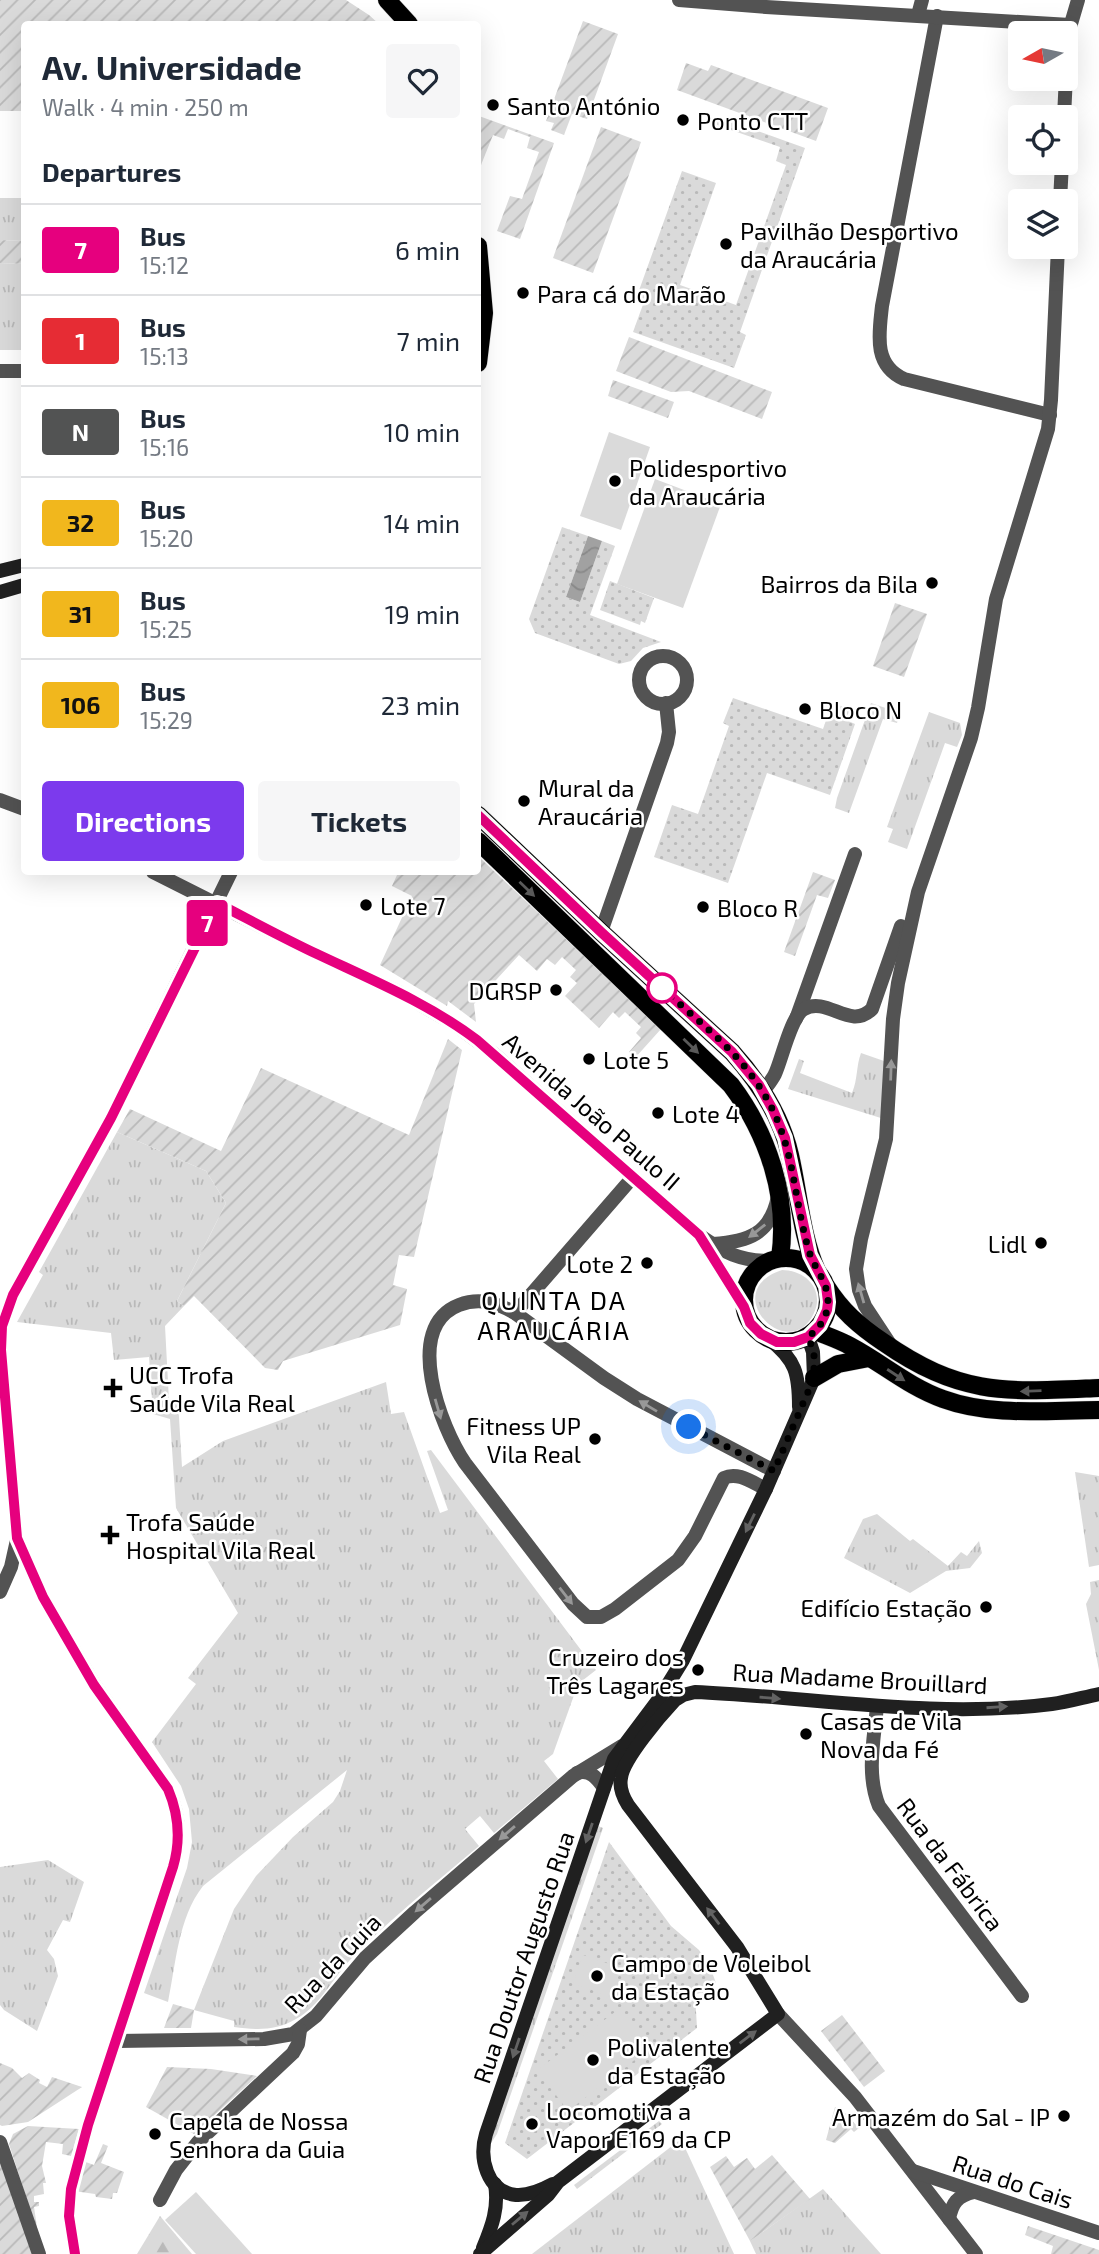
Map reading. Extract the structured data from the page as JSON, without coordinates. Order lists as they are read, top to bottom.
{
  "streets": {
    "main road": ["Rua Madame Brouillard", "Rua Doutor Augusto Rua"],
    "street": [
      "Avenida João Paulo II",
      "Rua da Fábrica",
      "Rua da Guia",
      "Rua do Cais"
    ]
  },
  "crossings": [
    ["Rua Madame Brouillard", "Rua da Fábrica"],
    ["Rua Doutor Augusto Rua", "Rua da Guia"]
  ],
  "one_way": ["Rua Madame Brouillard", "Rua Doutor Augusto Rua"],
  "districts": ["QUINTA DA ARAUCÁRIA"],
  "places": {
    "other": [
      "Santo António",
      "Ponto CTT",
      "Pavilhão Desportivo da Araucária",
      "Para cá do Marão",
      "Polidesportivo da Araucária",
      "Bairros da Bila",
      "Bloco N",
      "Mural da Araucária",
      "Lote 7",
      "Bloco R",
      "DGRSP",
      "Lote 5",
      "Lote 4",
      "Lidl",
      "Lote 2",
      "Fitness UP Vila Real",
      "Edifício Estação",
      "Cruzeiro dos Três Lagares",
      "Casas de Vila Nova da Fé",
      "Campo de Voleibol da Estação",
      "Polivalente da Estação",
      "Armazém do Sal - IP",
      "Locomotiva a Vapor E169 da CP",
      "Capela de Nossa Senhora da Guia"
    ],
    "health": ["UCC Trofa Saúde Vila Real", "Trofa Saúde Hospital Vila Real"]
  },
  "lines": ["bus line 7"],
  "north": "left",
  "page": {
    "on_map": "7",
    "heading": [
      ["Av. Universidade", "Walk · 4 min · 250 m"],
      "Departures"
    ],
    "list": [
      {
        "mark": "7",
        "name": "Bus",
        "note": "15:12",
        "value": "6 min"
      },
      {
        "mark": "1",
        "name": "Bus",
        "note": "15:13",
        "value": "7 min"
      },
      {
        "mark": "N",
        "name": "Bus",
        "note": "15:16",
        "value": "10 min"
      },
      {
        "mark": "32",
        "name": "Bus",
        "note": "15:20",
        "value": "14 min"
      },
      {
        "mark": "31",
        "name": "Bus",
        "note": "15:25",
        "value": "19 min"
      },
      {
        "mark": "106",
        "name": "Bus",
        "note": "15:29",
        "value": "23 min"
      }
    ],
    "buttons": ["Directions", "Tickets"]
  }
}
